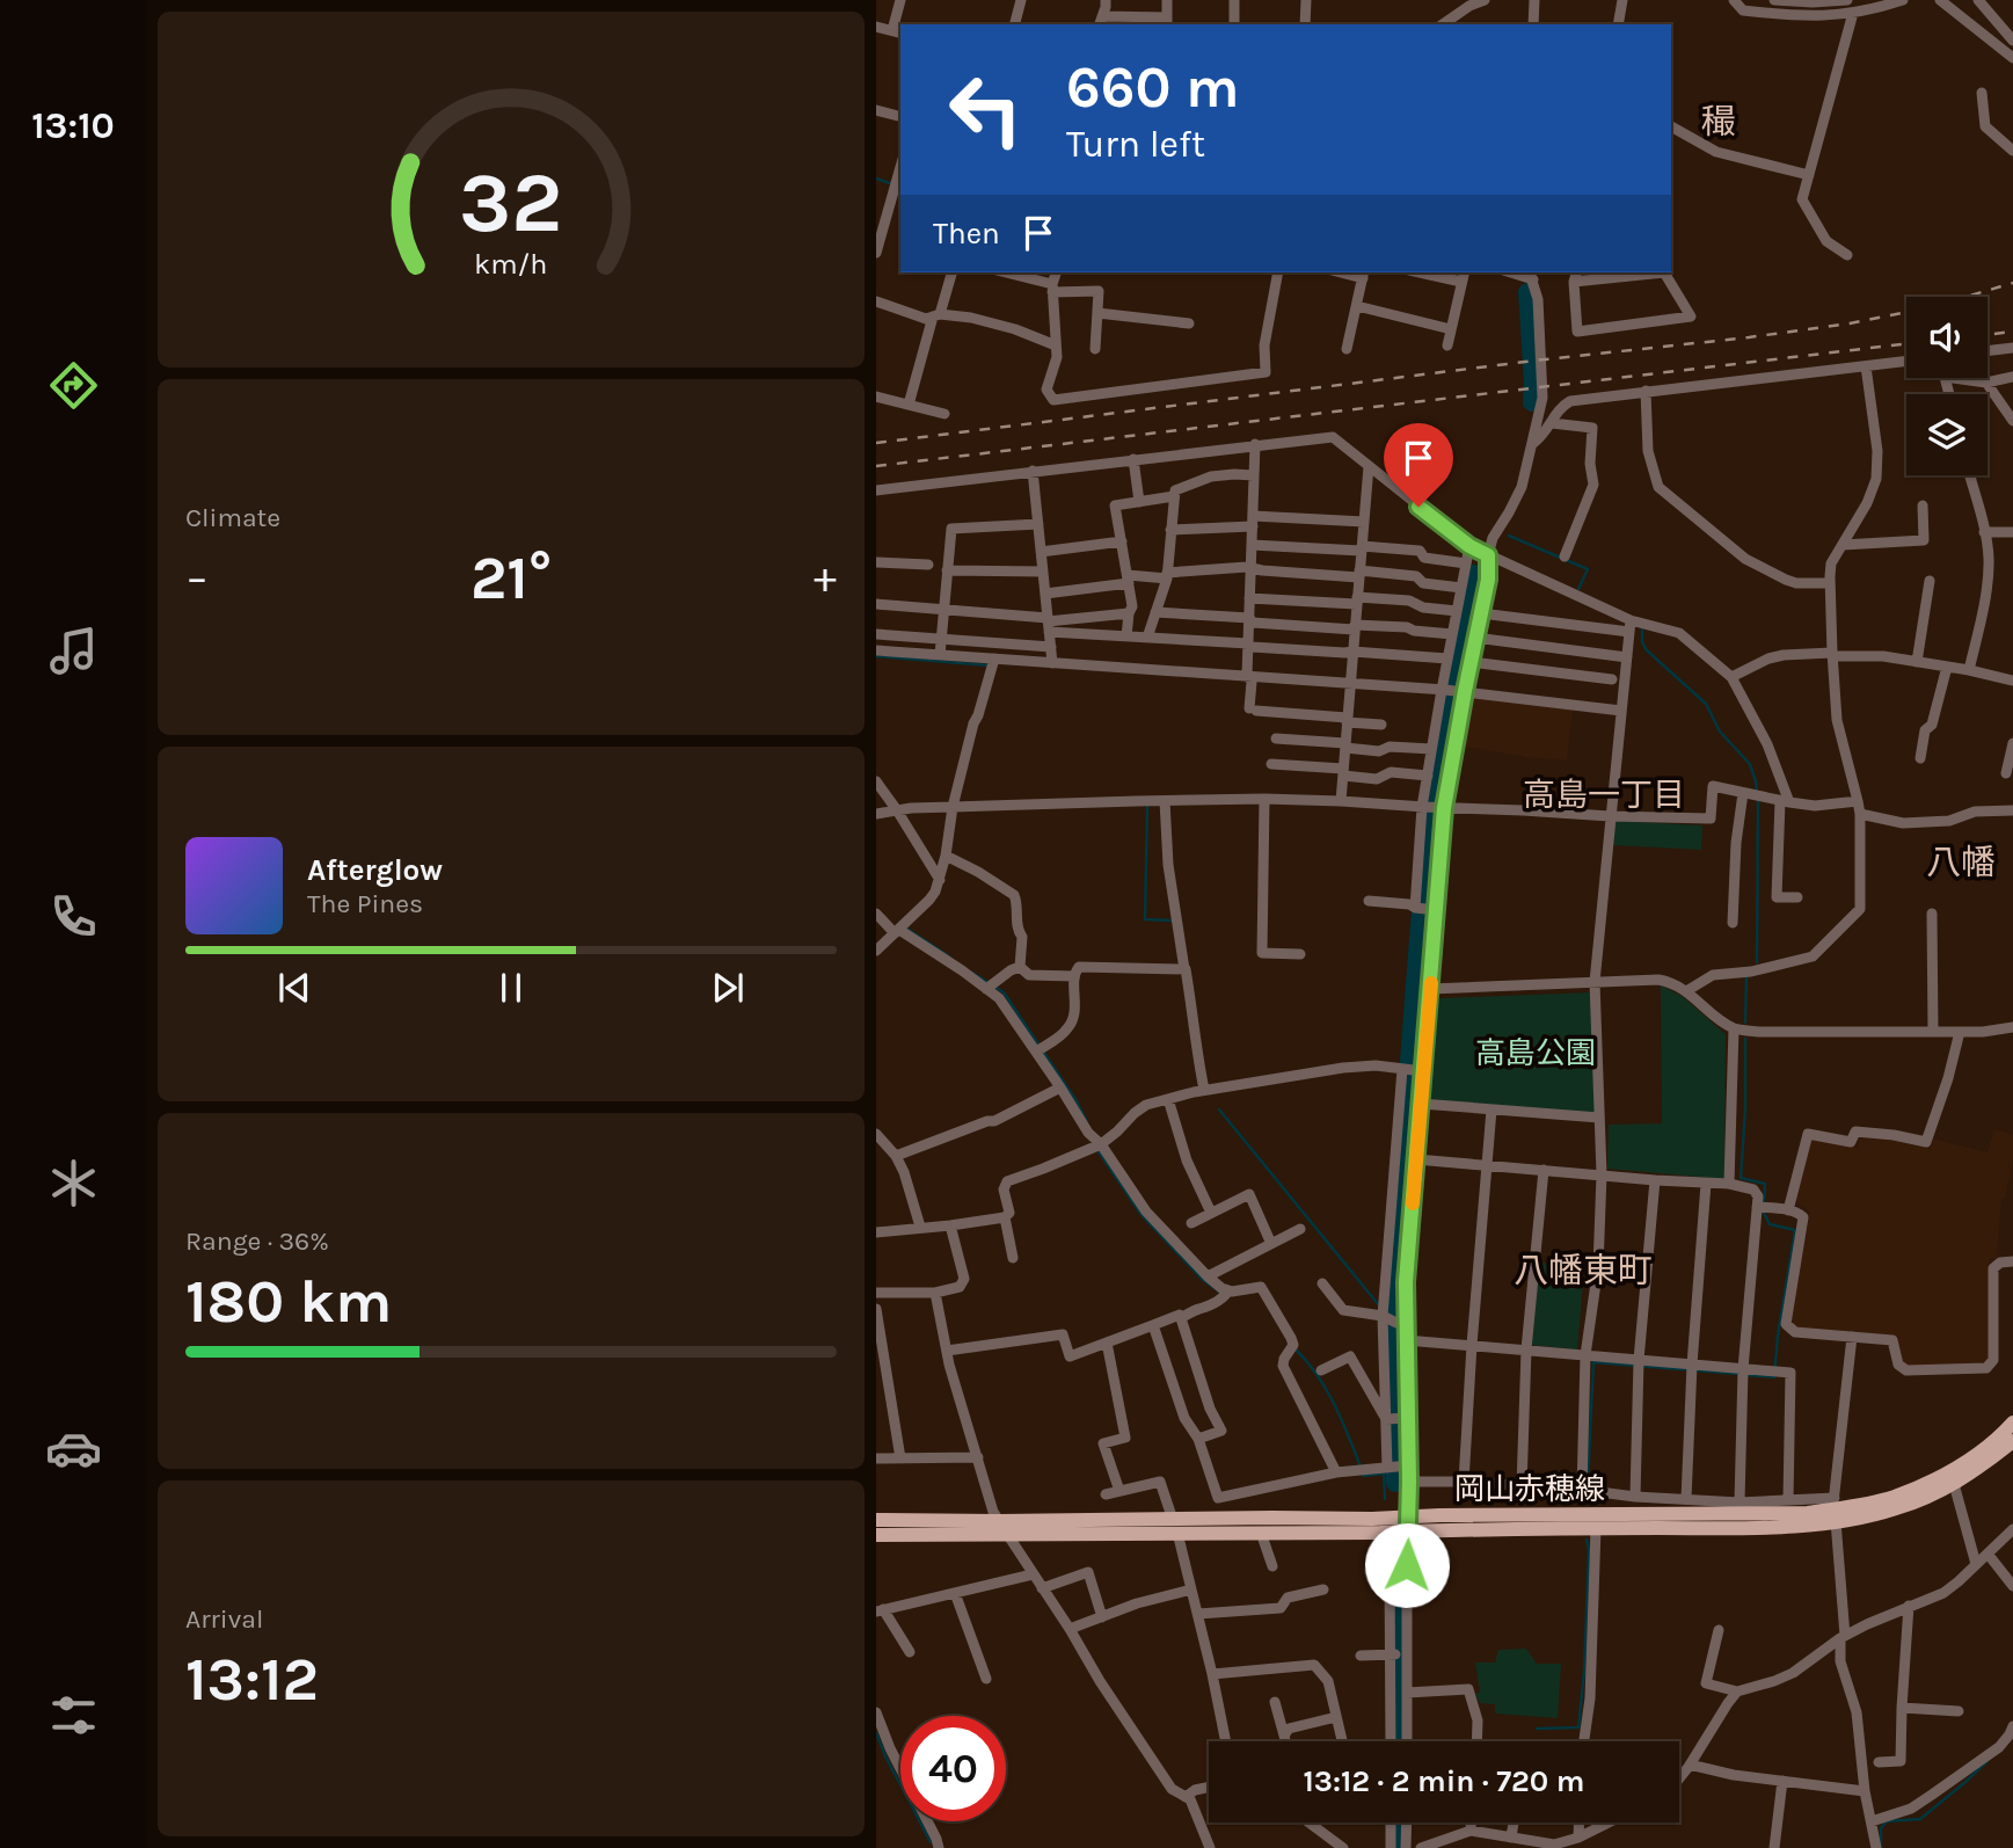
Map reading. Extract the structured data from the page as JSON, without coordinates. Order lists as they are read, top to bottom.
{
  "streets": {
    "main road": ["岡山赤穂線"]
  },
  "districts": [
    "穝",
    "高島一丁目",
    "八幡",
    "八幡東町"
  ],
  "parks": ["高島公園"],
  "page": {
    "tabs": "13:10",
    "turn": ["660 m", "Turn left"],
    "then": "Then",
    "tile": [
      "Climate",
      ["Range · 36%", "180 km"],
      ["Arrival", "13:12"]
    ],
    "heat": ["−", "21°", "+"],
    "song": ["Afterglow", "The Pines"],
    "limit": "40",
    "trip": "13:12 · 2 min · 720 m",
    "gauge": ["32", "km/h"]
  }
}
